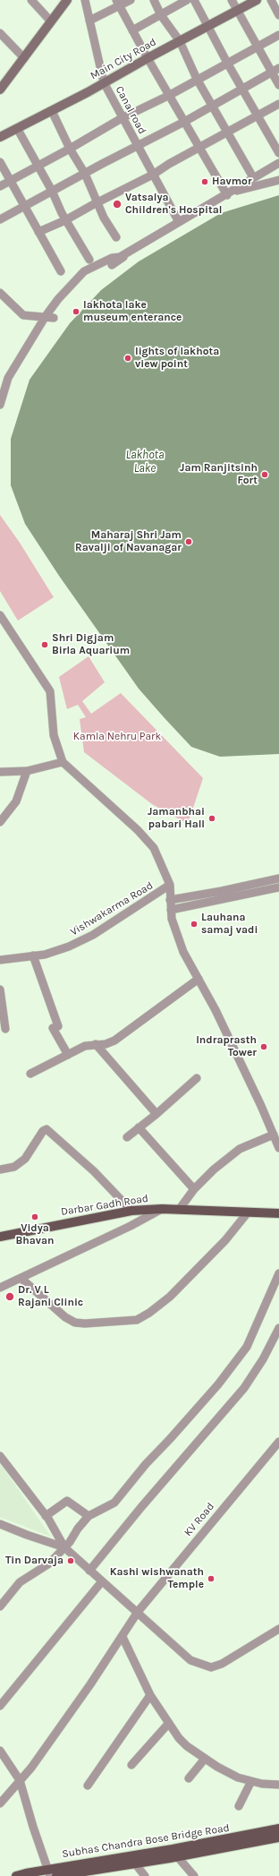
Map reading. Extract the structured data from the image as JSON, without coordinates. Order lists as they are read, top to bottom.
{
  "streets": {
    "main road": ["Darbar Gadh Road", "Subhas Chandra Bose Bridge Road"],
    "street": [
      "Main City Road",
      "Canal road",
      "Vishwakarma Road",
      "KV Road"
    ]
  },
  "crossings": [
    ["Main City Road", "Canal road"]
  ],
  "water": ["Lakhota Lake"],
  "parks": ["Kamla Nehru Park"],
  "places": [
    "Havmor",
    "Vatsalya Children's Hospital",
    "lakhota lake museum enterance",
    "lights of lakhota view point",
    "Jam Ranjitsinh Fort",
    "Maharaj Shri Jam Ravalji of Navanagar",
    "Shri Digjam Birla Aquarium",
    "Jamanbhai pabari Hall",
    "Lauhana samaj vadi",
    "Indraprasth Tower",
    "Vidya Bhavan",
    "Dr. V L Rajani Clinic",
    "Tin Darvaja",
    "Kashi wishwanath Temple"
  ]
}
